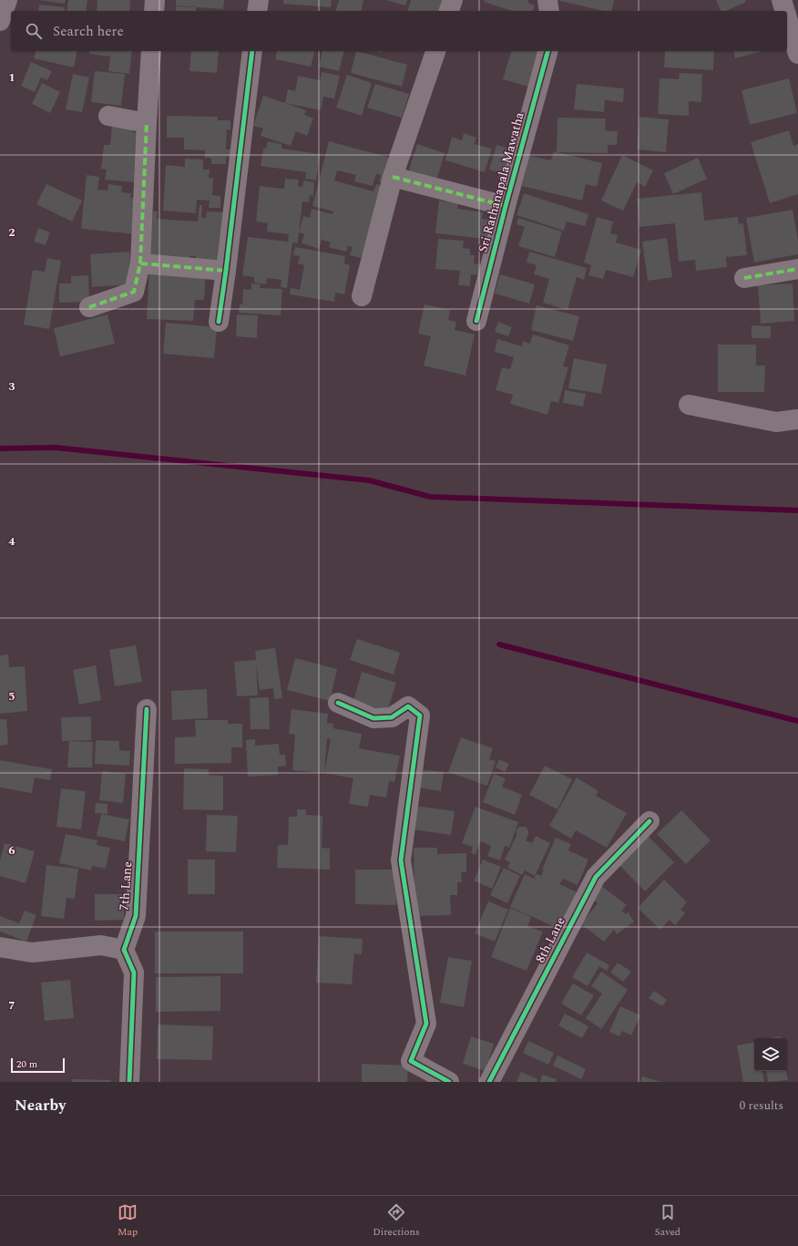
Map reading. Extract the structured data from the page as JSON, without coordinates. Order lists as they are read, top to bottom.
{
  "streets": {
    "street": ["Sri Rathanapala Mawatha", "7th Lane", "8th Lane"]
  },
  "scale_bar": "20 m",
  "page": {
    "search": "Search here",
    "scale": "20 m",
    "heading": ["Nearby", "0 results"],
    "nav": ["Map", "Directions", "Saved"]
  },
  "grid": {
    "rows": [
      "1",
      "2",
      "3",
      "4",
      "5",
      "6",
      "7"
    ]
  }
}
